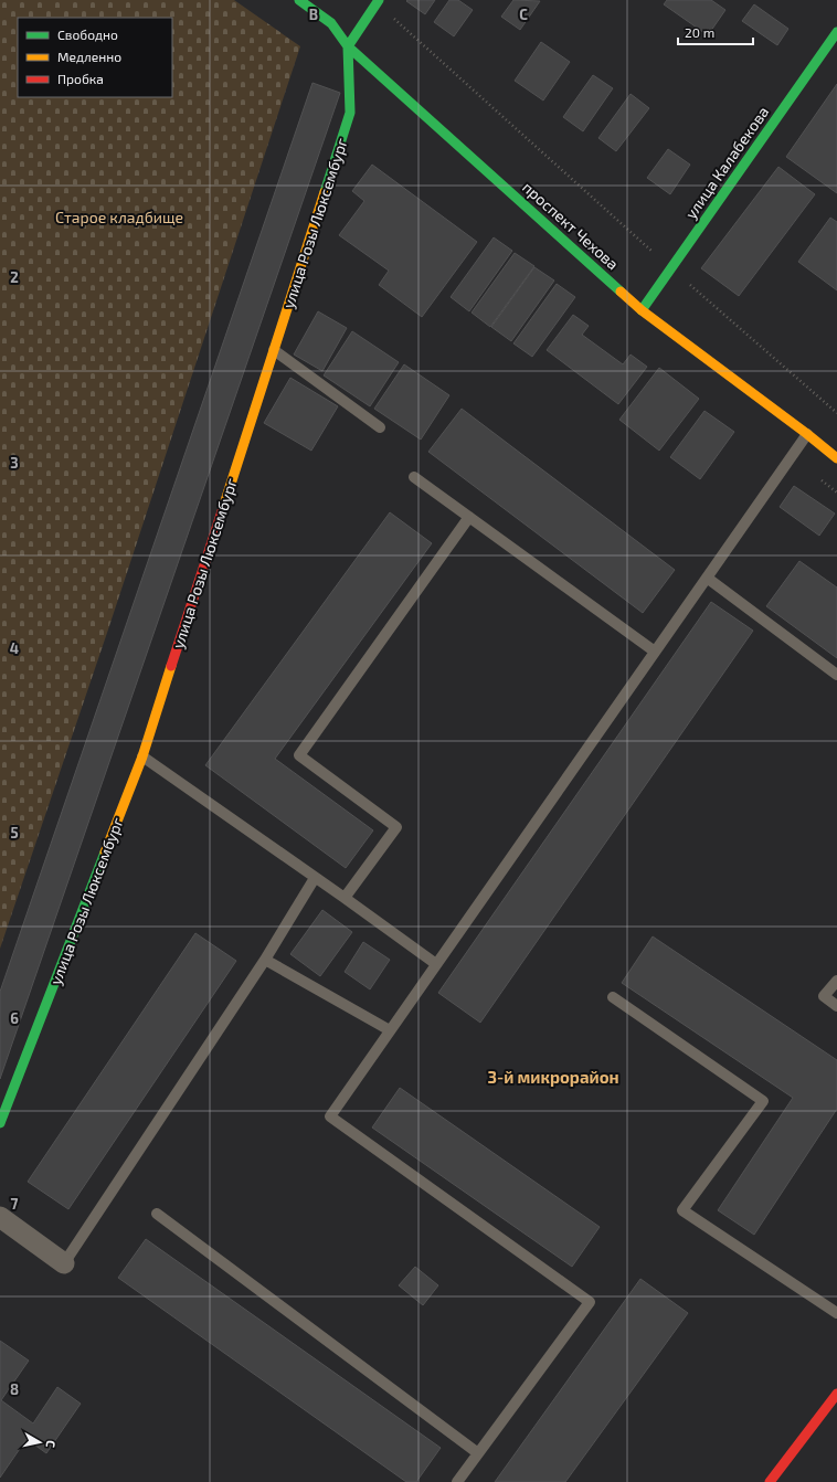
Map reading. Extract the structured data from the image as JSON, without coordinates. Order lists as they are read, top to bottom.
{
  "streets": {
    "street": ["улица Калабекова", "улица Розы Люксембург", "проспект Чехова"]
  },
  "crossings": [
    ["улица Калабекова", "проспект Чехова"],
    ["улица Розы Люксембург", "проспект Чехова"]
  ],
  "districts": ["3-й микрорайон"],
  "parks": ["Старое кладбище"],
  "legend": ["Свободно", "Медленно", "Пробка"],
  "scale_bar": "20 m",
  "north": "right",
  "grid": {
    "columns": ["B", "C"],
    "rows": [
      "2",
      "3",
      "4",
      "5",
      "6",
      "7",
      "8"
    ]
  }
}
